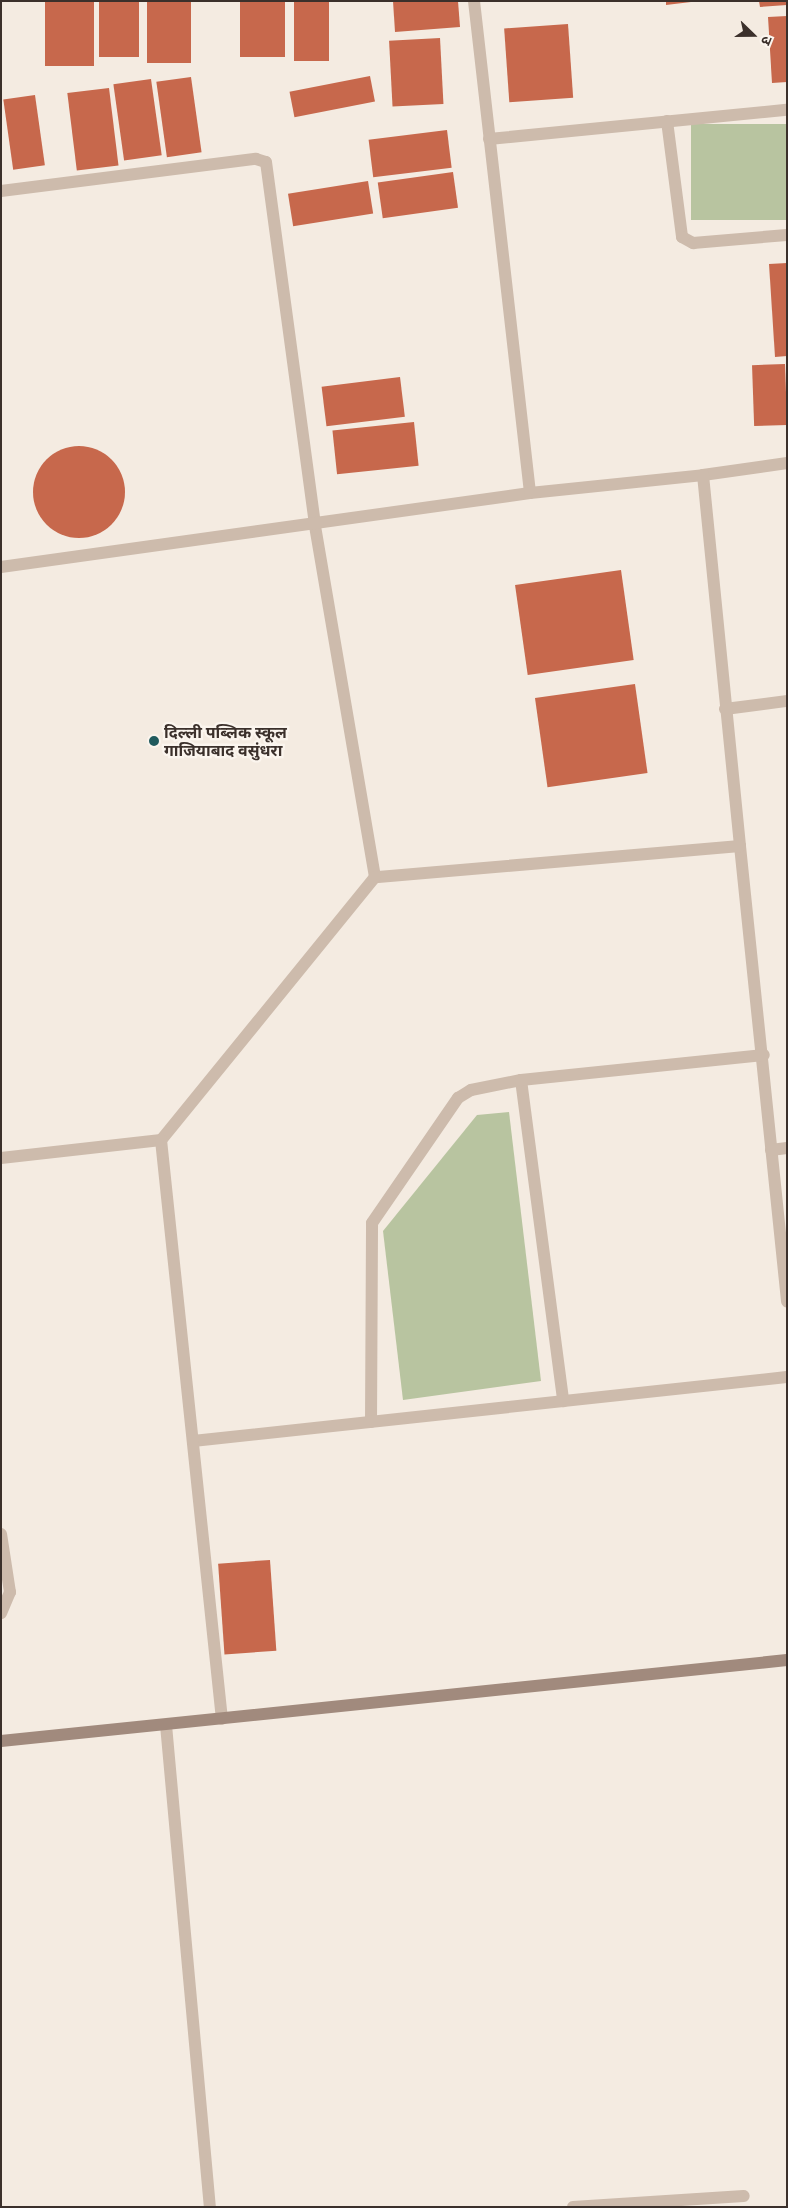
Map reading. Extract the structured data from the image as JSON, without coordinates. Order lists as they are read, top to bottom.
{
  "places": ["दिल्ली पब्लिक स्कूल गाजियाबाद वसुंधरा"],
  "north": "right"
}
